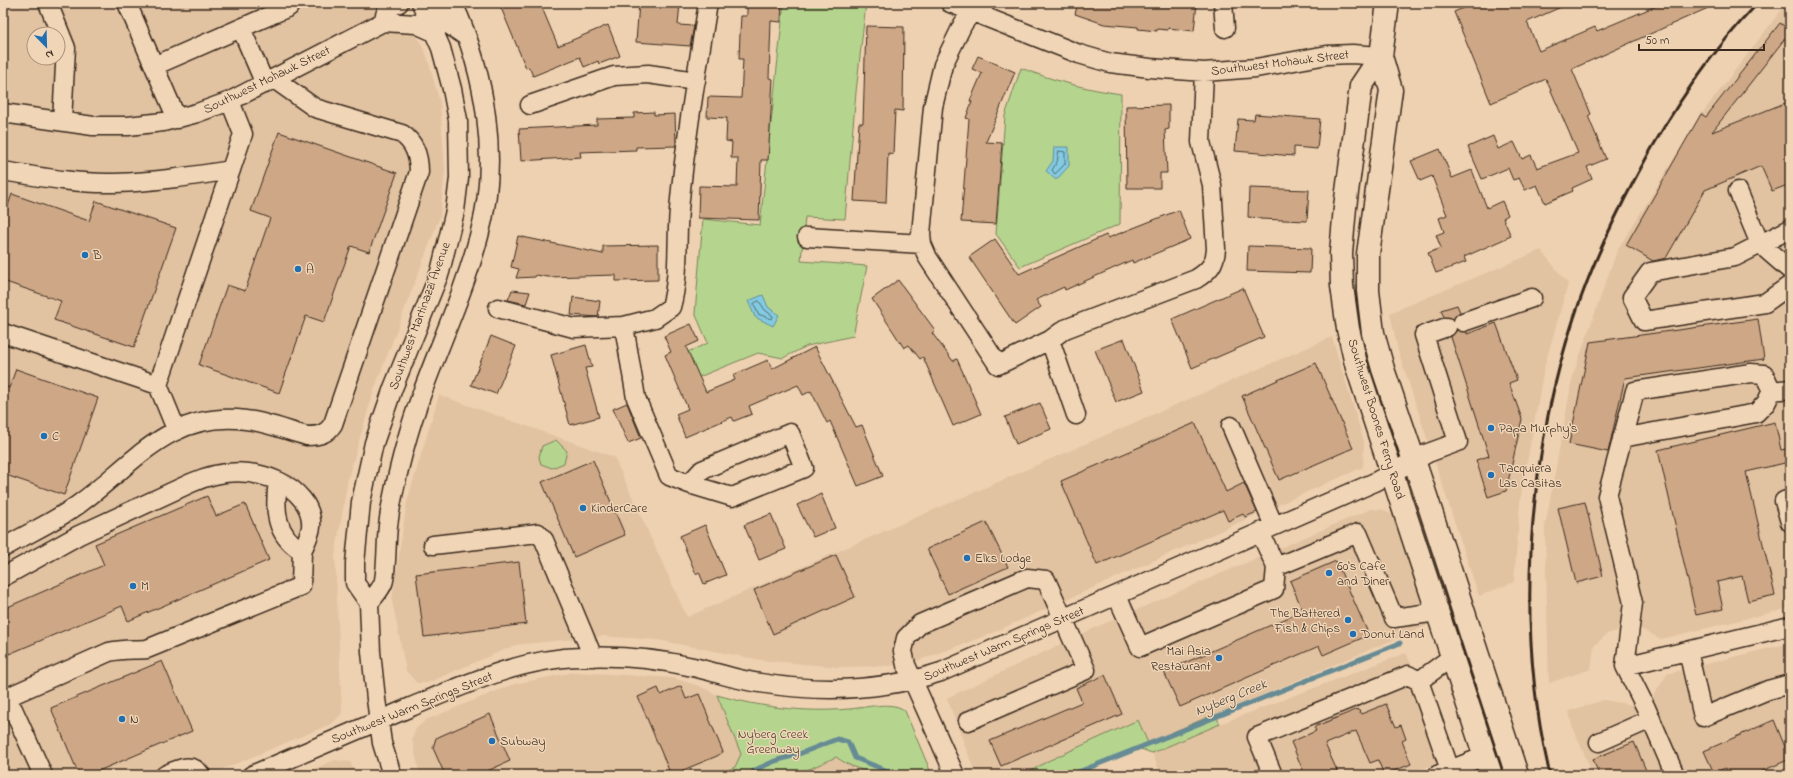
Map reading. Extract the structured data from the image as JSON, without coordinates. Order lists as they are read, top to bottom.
{
  "streets": {
    "main road": ["Southwest Boones Ferry Road"],
    "street": ["Southwest Mohawk Street", "Southwest Martinazzi Avenue", "Southwest Warm Springs Street"]
  },
  "crossings": [
    ["Southwest Mohawk Street", "Southwest Boones Ferry Road"],
    ["Southwest Boones Ferry Road", "Southwest Warm Springs Street"]
  ],
  "water": ["Nyberg Creek"],
  "parks": ["Nyberg Creek Greenway"],
  "places": [
    "B",
    "A",
    "Papa Murphy's",
    "C",
    "Tacquiera Las Casitas",
    "KinderCare",
    "Elks Lodge",
    "60's Cafe and Diner",
    "M",
    "The Battered Fish & Chips",
    "Donut Land",
    "Mai Asia Restaurant",
    "N",
    "Subway"
  ],
  "scale_bar": "50 m",
  "north": "bottom right"
}
